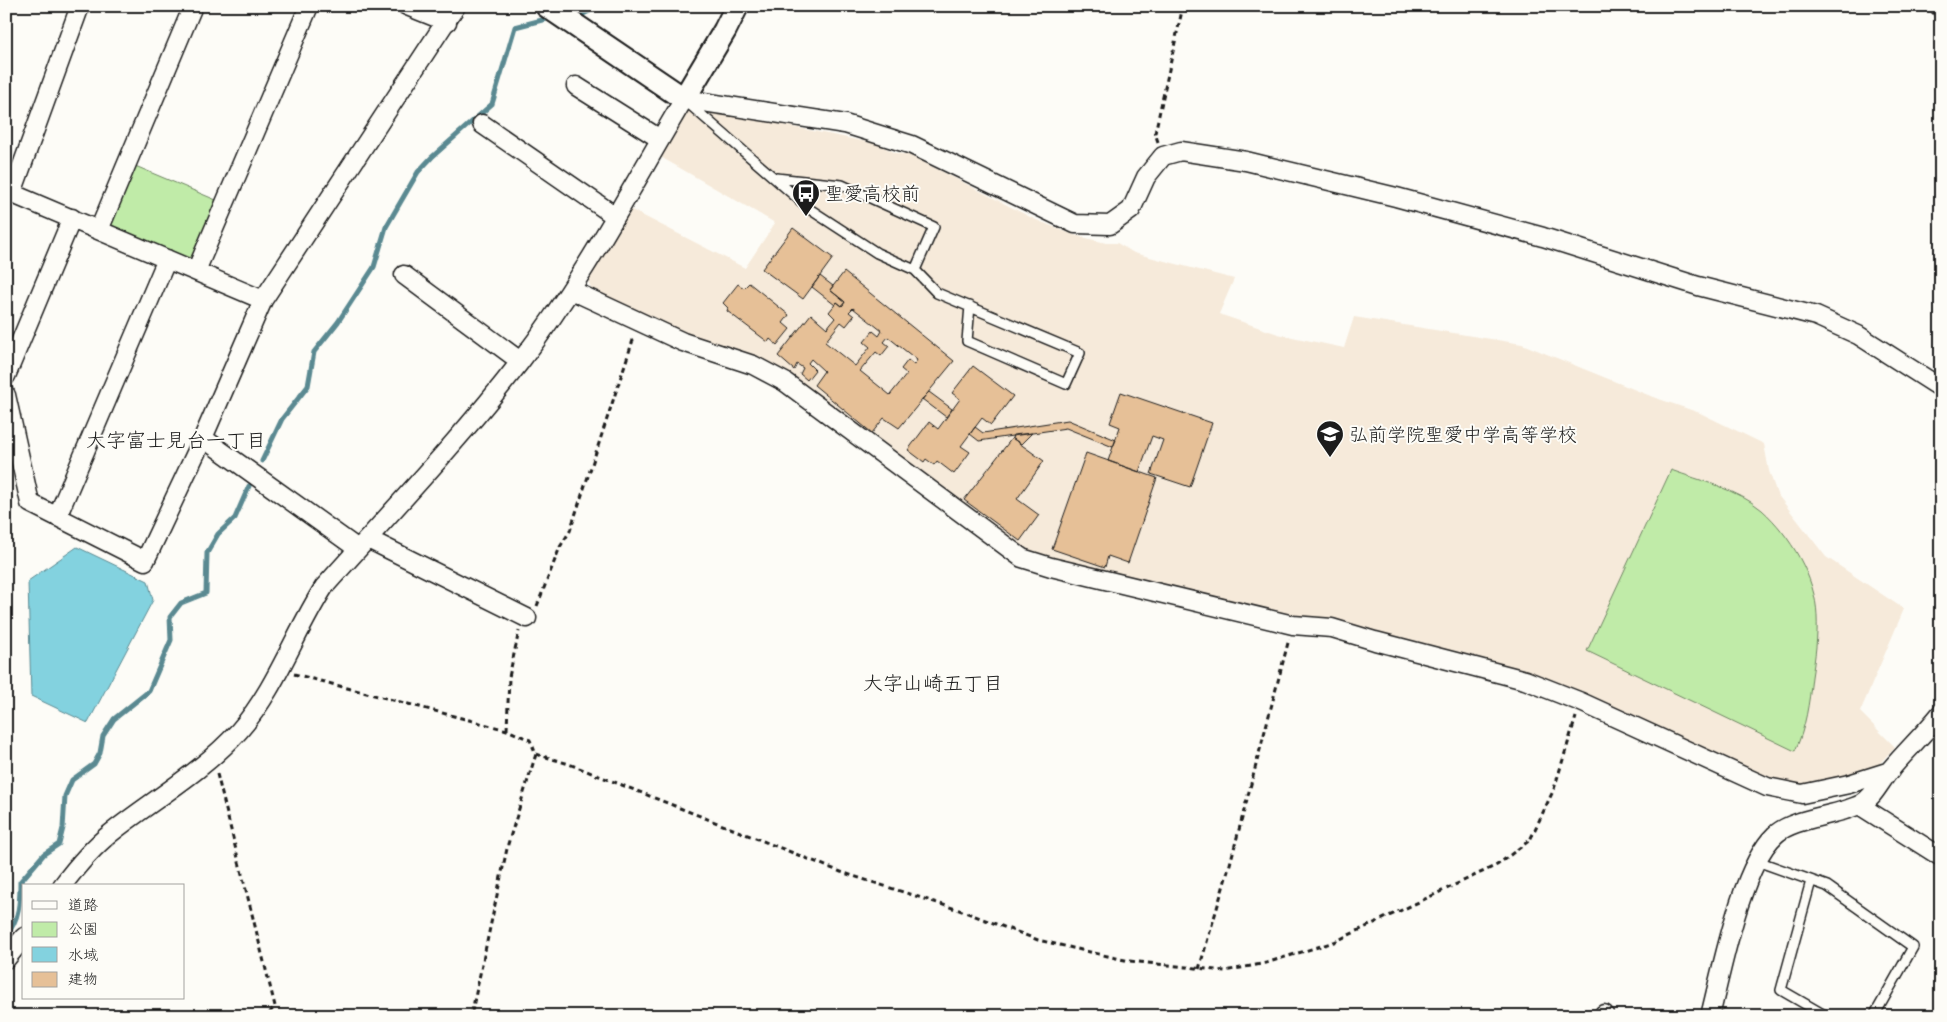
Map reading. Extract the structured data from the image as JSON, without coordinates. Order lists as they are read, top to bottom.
{
  "districts": ["大字富士見台一丁目", "大字山崎五丁目"],
  "places": {
    "bus stop": ["聖愛高校前"],
    "school or university": ["弘前学院聖愛中学高等学校"]
  },
  "legend": [
    "道路",
    "公園",
    "水域",
    "建物"
  ]
}
